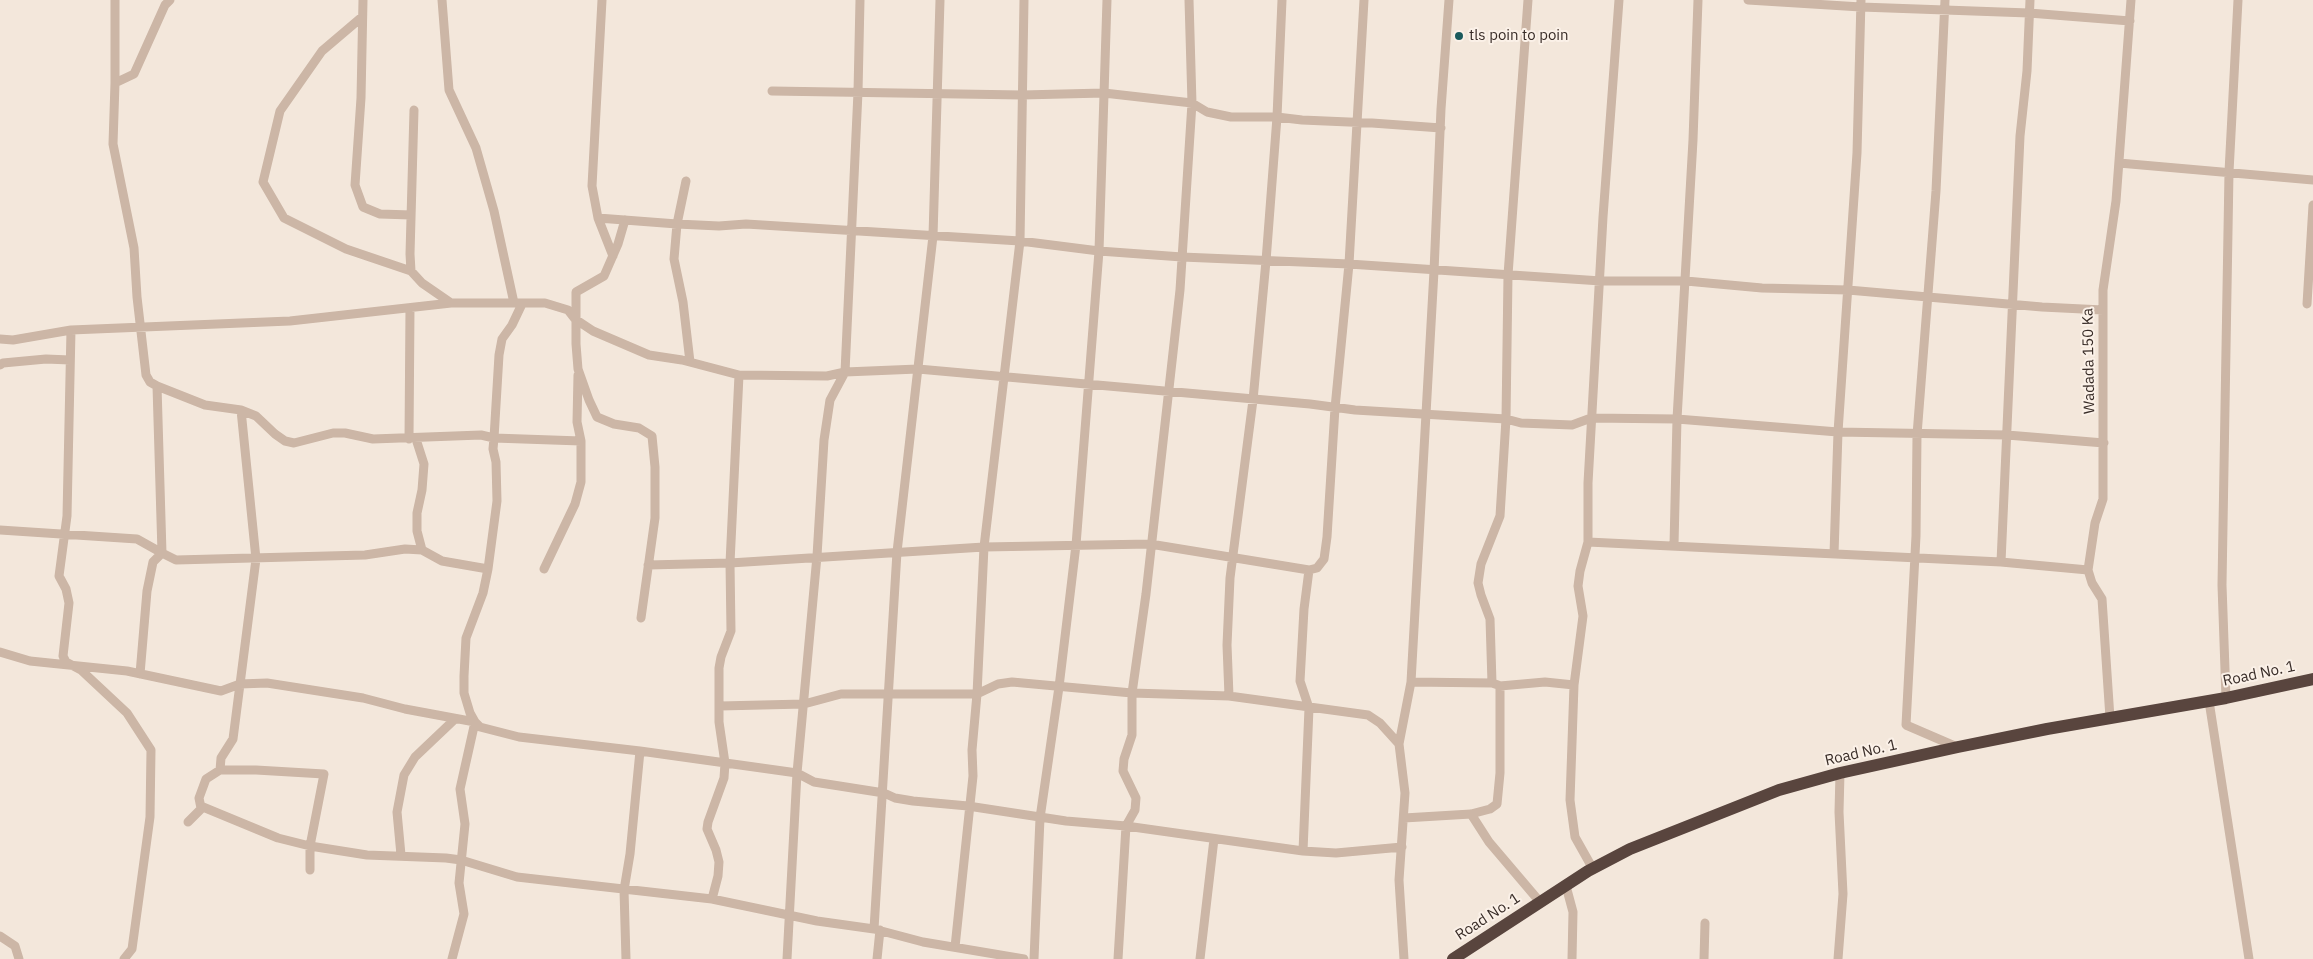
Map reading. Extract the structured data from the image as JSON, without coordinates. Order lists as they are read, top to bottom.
{
  "streets": {
    "highway": ["Road No. 1"],
    "street": ["Wadada 150 Ka"]
  },
  "places": ["tls poin to poin"]
}
